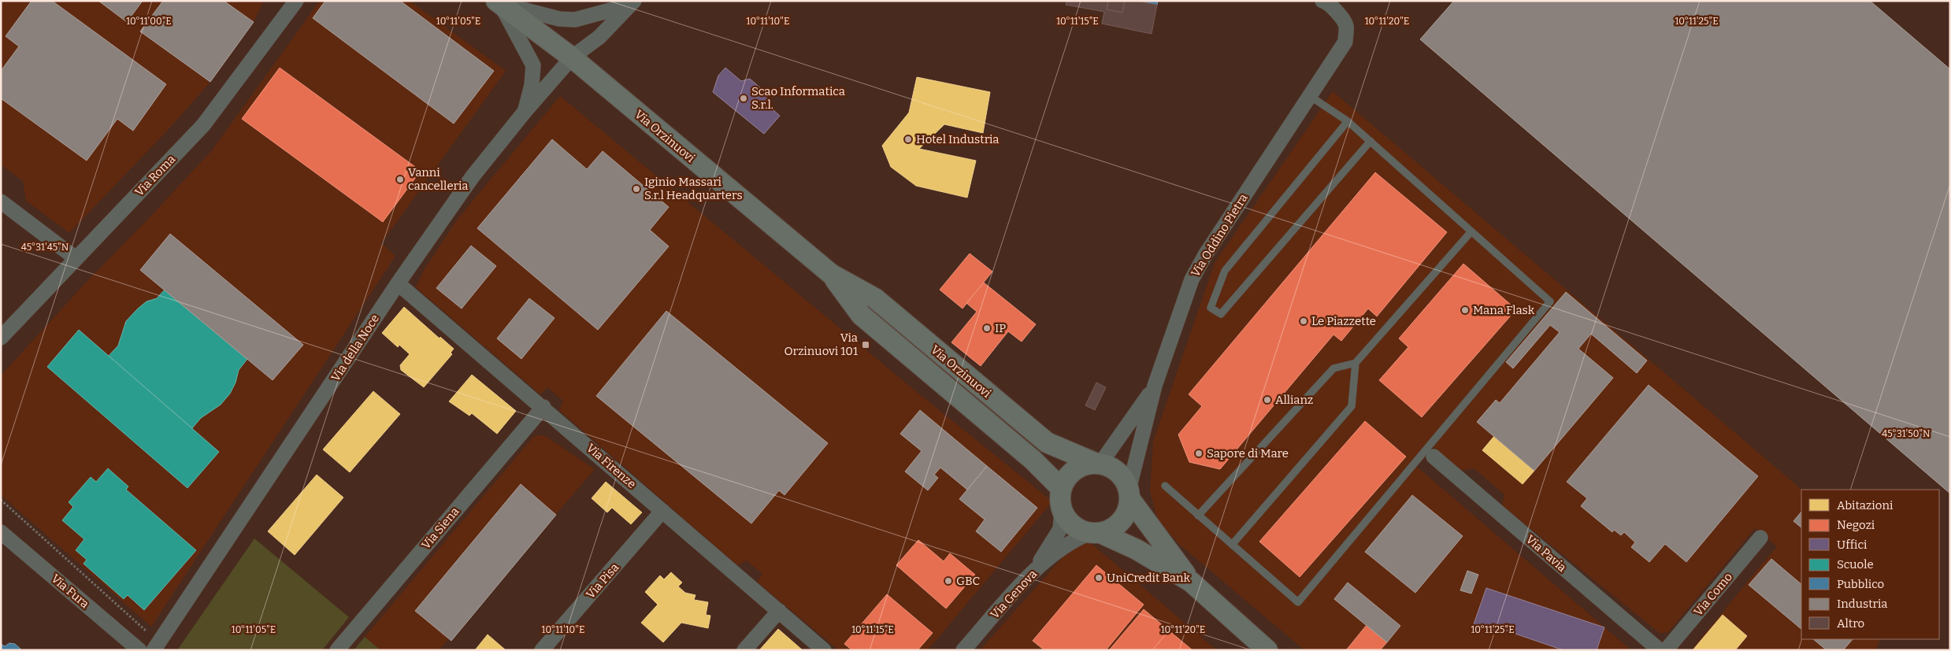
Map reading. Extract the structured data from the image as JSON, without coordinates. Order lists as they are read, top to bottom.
{
  "streets": {
    "main road": ["Via Orzinuovi"],
    "street": [
      "Via Roma",
      "Via Oddino Pietra",
      "Via della Noce",
      "Via Firenze",
      "Via Siena",
      "Via Pavia",
      "Via Pisa",
      "Via Fura",
      "Via Genova",
      "Via Como"
    ]
  },
  "crossings": [
    ["Via Orzinuovi", "Via Oddino Pietra"],
    ["Via Orzinuovi", "Via della Noce"],
    ["Via Orzinuovi", "Via Genova"],
    ["Via Oddino Pietra", "Via Genova"],
    ["Via della Noce", "Via Firenze"],
    ["Via Firenze", "Via Siena"],
    ["Via Firenze", "Via Pisa"]
  ],
  "places": {
    "other": [
      "Scao Informatica S.r.l.",
      "Hotel Industria",
      "Vanni cancelleria",
      "Iginio Massari S.r.l Headquarters",
      "Mana Flask",
      "Le Piazzette",
      "IP",
      "Allianz",
      "Sapore di Mare",
      "UniCredit Bank",
      "GBC"
    ],
    "transit": ["Via Orzinuovi 101"]
  },
  "legend": [
    "Abitazioni",
    "Negozi",
    "Uffici",
    "Scuole",
    "Pubblico",
    "Industria",
    "Altro"
  ],
  "coordinates": [
    "10°11'00\"E",
    "10°11'05\"E",
    "10°11'10\"E",
    "10°11'15\"E",
    "10°11'20\"E",
    "10°11'25\"E",
    "45°31'45\"N",
    "45°31'50\"N"
  ]
}
